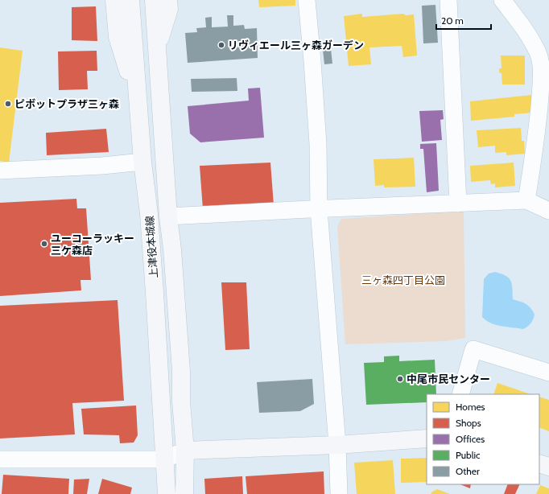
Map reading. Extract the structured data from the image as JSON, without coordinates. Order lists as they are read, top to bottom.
{
  "streets": {
    "street": ["上津役本城線"]
  },
  "parks": ["三ヶ森四丁目公園"],
  "places": [
    "リヴィエール三ヶ森ガーデン",
    "ピボットプラザ三ヶ森",
    "ユーコーラッキー 三ケ森店",
    "中尾市民センター"
  ],
  "legend": [
    "Homes",
    "Shops",
    "Offices",
    "Public",
    "Other"
  ],
  "scale_bar": "20 m"
}
